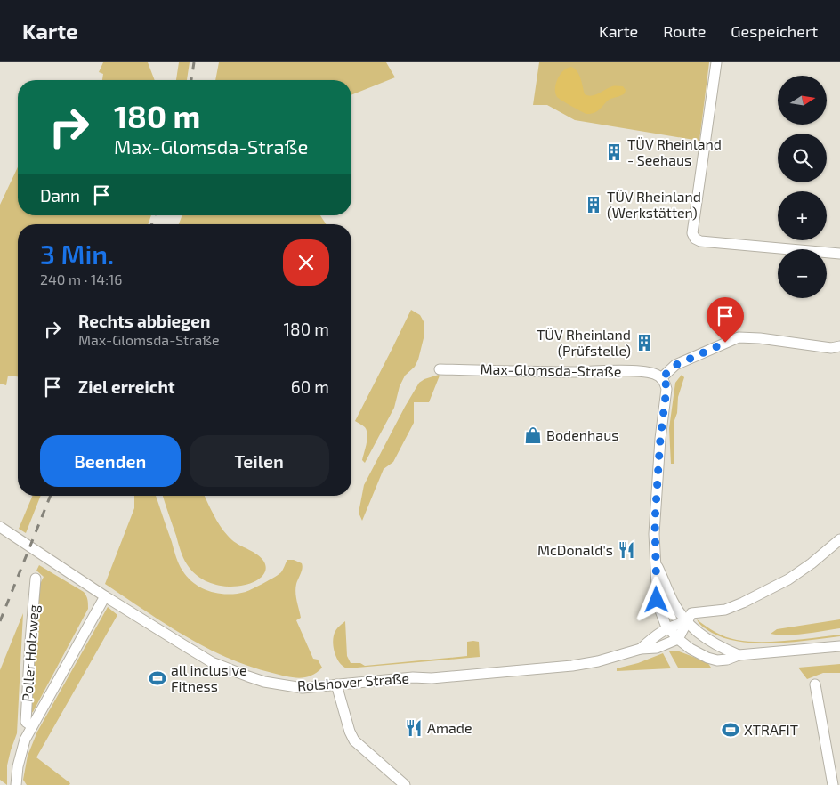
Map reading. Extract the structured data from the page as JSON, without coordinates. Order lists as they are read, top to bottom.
{
  "streets": {
    "street": ["Max-Glomsda-Straße", "Poller Holzweg", "Rolshover Straße"]
  },
  "crossings": [
    ["Poller Holzweg", "Rolshover Straße"]
  ],
  "places": {
    "building": ["TÜV Rheinland - Seehaus", "TÜV Rheinland (Werkstätten)", "TÜV Rheinland (Prüfstelle)"],
    "shop": ["Bodenhaus"],
    "restaurant": ["McDonald's", "Amade"],
    "sports": ["all inclusive Fitness", "XTRAFIT"]
  },
  "north": "right",
  "page": {
    "header": "Karte",
    "nav": ["Karte", "Route", "Gespeichert"],
    "map_buttons": ["+", "−"],
    "turn": ["180 m", "Max-Glomsda-Straße"],
    "then": "Dann",
    "heading": ["3 Min.", "240 m · 14:16"],
    "list": [
      {
        "name": "Rechts abbiegen",
        "note": "Max-Glomsda-Straße",
        "value": "180 m"
      },
      {
        "name": "Ziel erreicht",
        "value": "60 m"
      }
    ],
    "buttons": ["Beenden", "Teilen"]
  }
}
